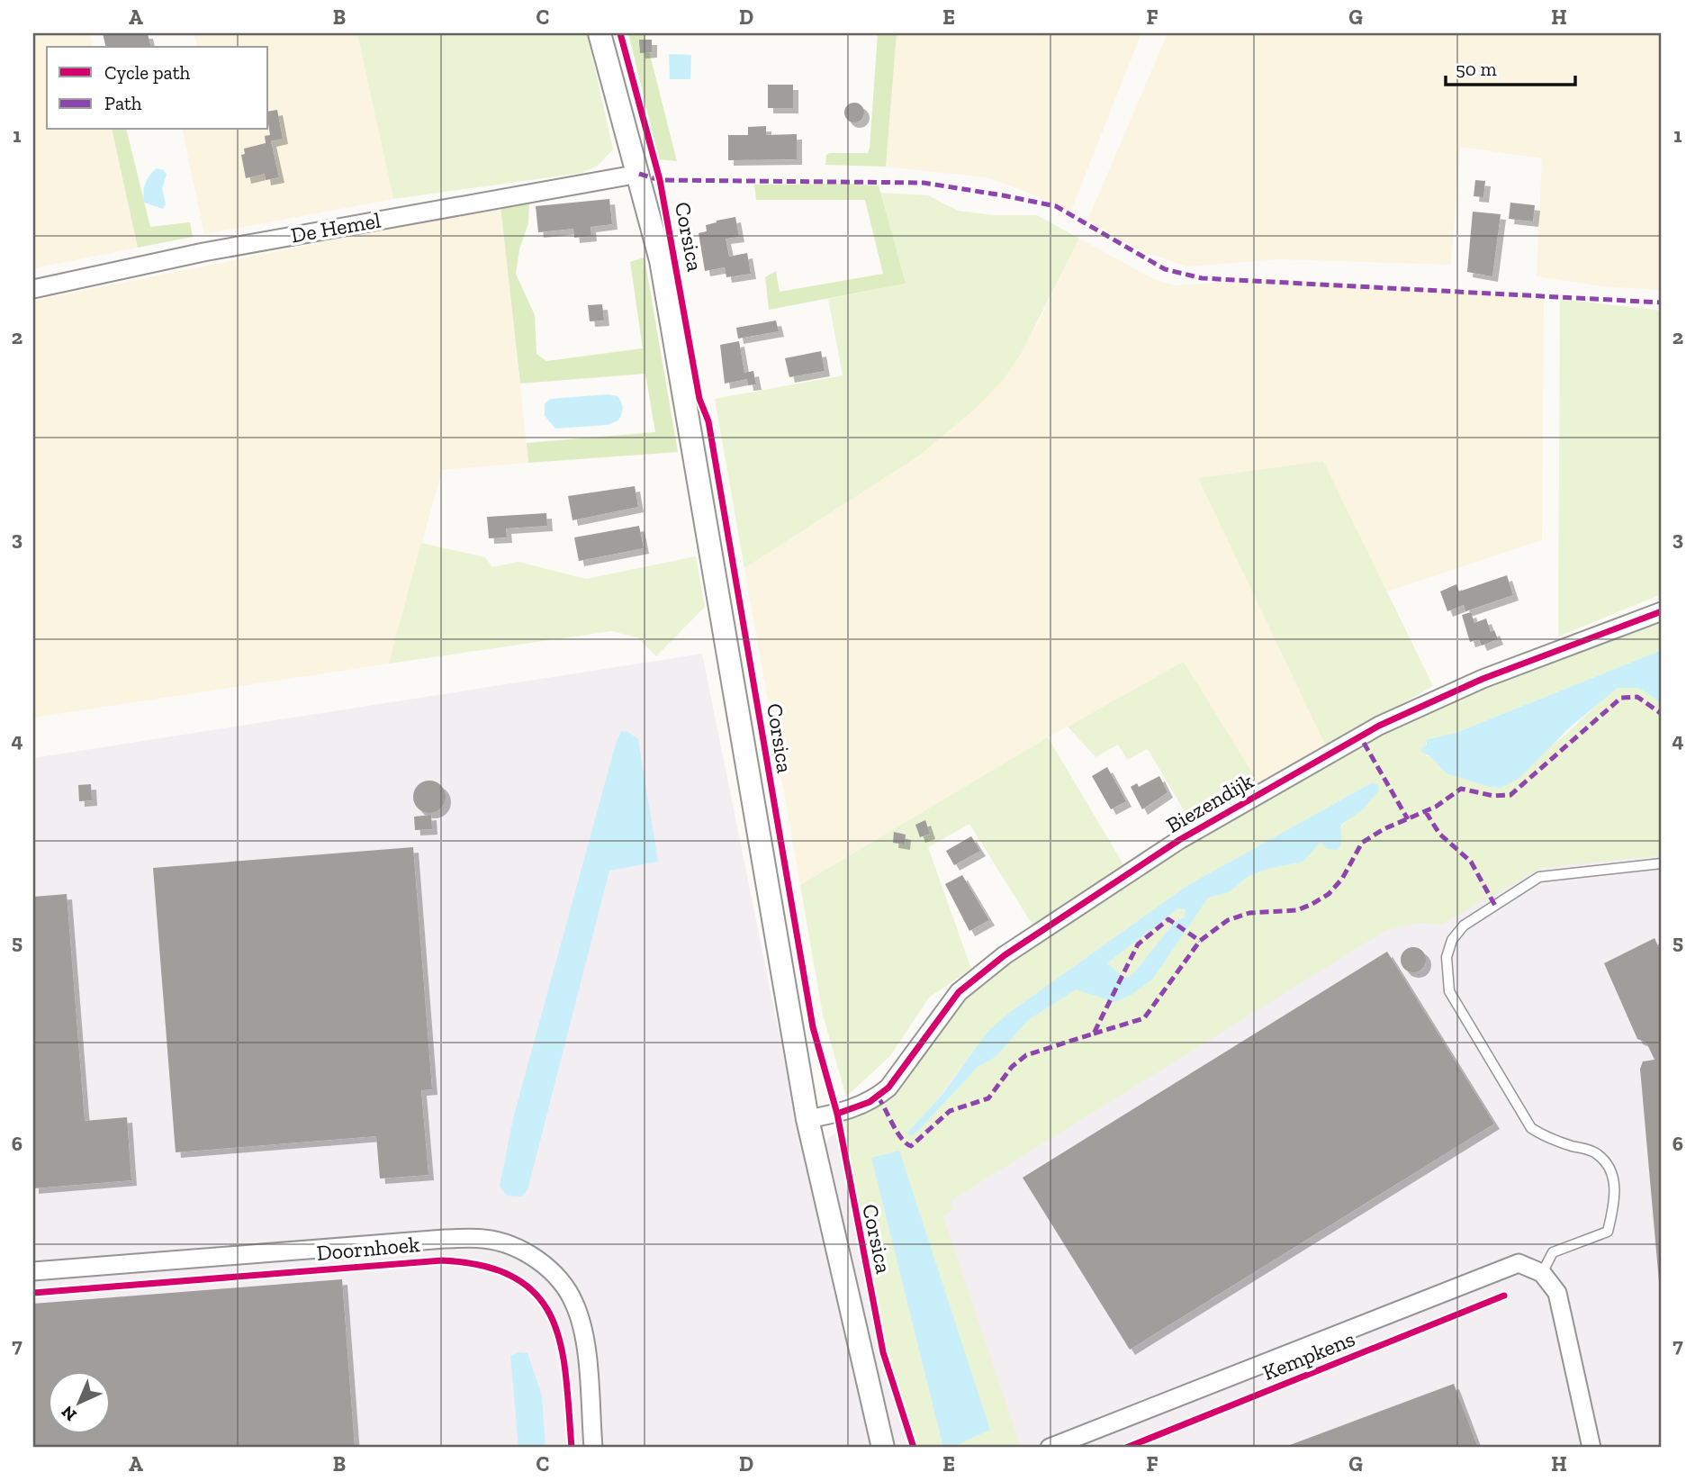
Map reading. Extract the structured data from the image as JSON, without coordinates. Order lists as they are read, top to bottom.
{
  "streets": {
    "street": [
      "De Hemel",
      "Corsica",
      "Biezendijk",
      "Doornhoek",
      "Kempkens"
    ]
  },
  "crossings": [
    ["De Hemel", "Corsica"],
    ["Corsica", "Biezendijk"]
  ],
  "legend": ["Cycle path", "Path"],
  "scale_bar": "50 m",
  "north": "bottom left",
  "grid": {
    "columns": [
      "A",
      "B",
      "C",
      "D",
      "E",
      "F",
      "G",
      "H"
    ],
    "rows": [
      "1",
      "2",
      "3",
      "4",
      "5",
      "6",
      "7"
    ]
  }
}
